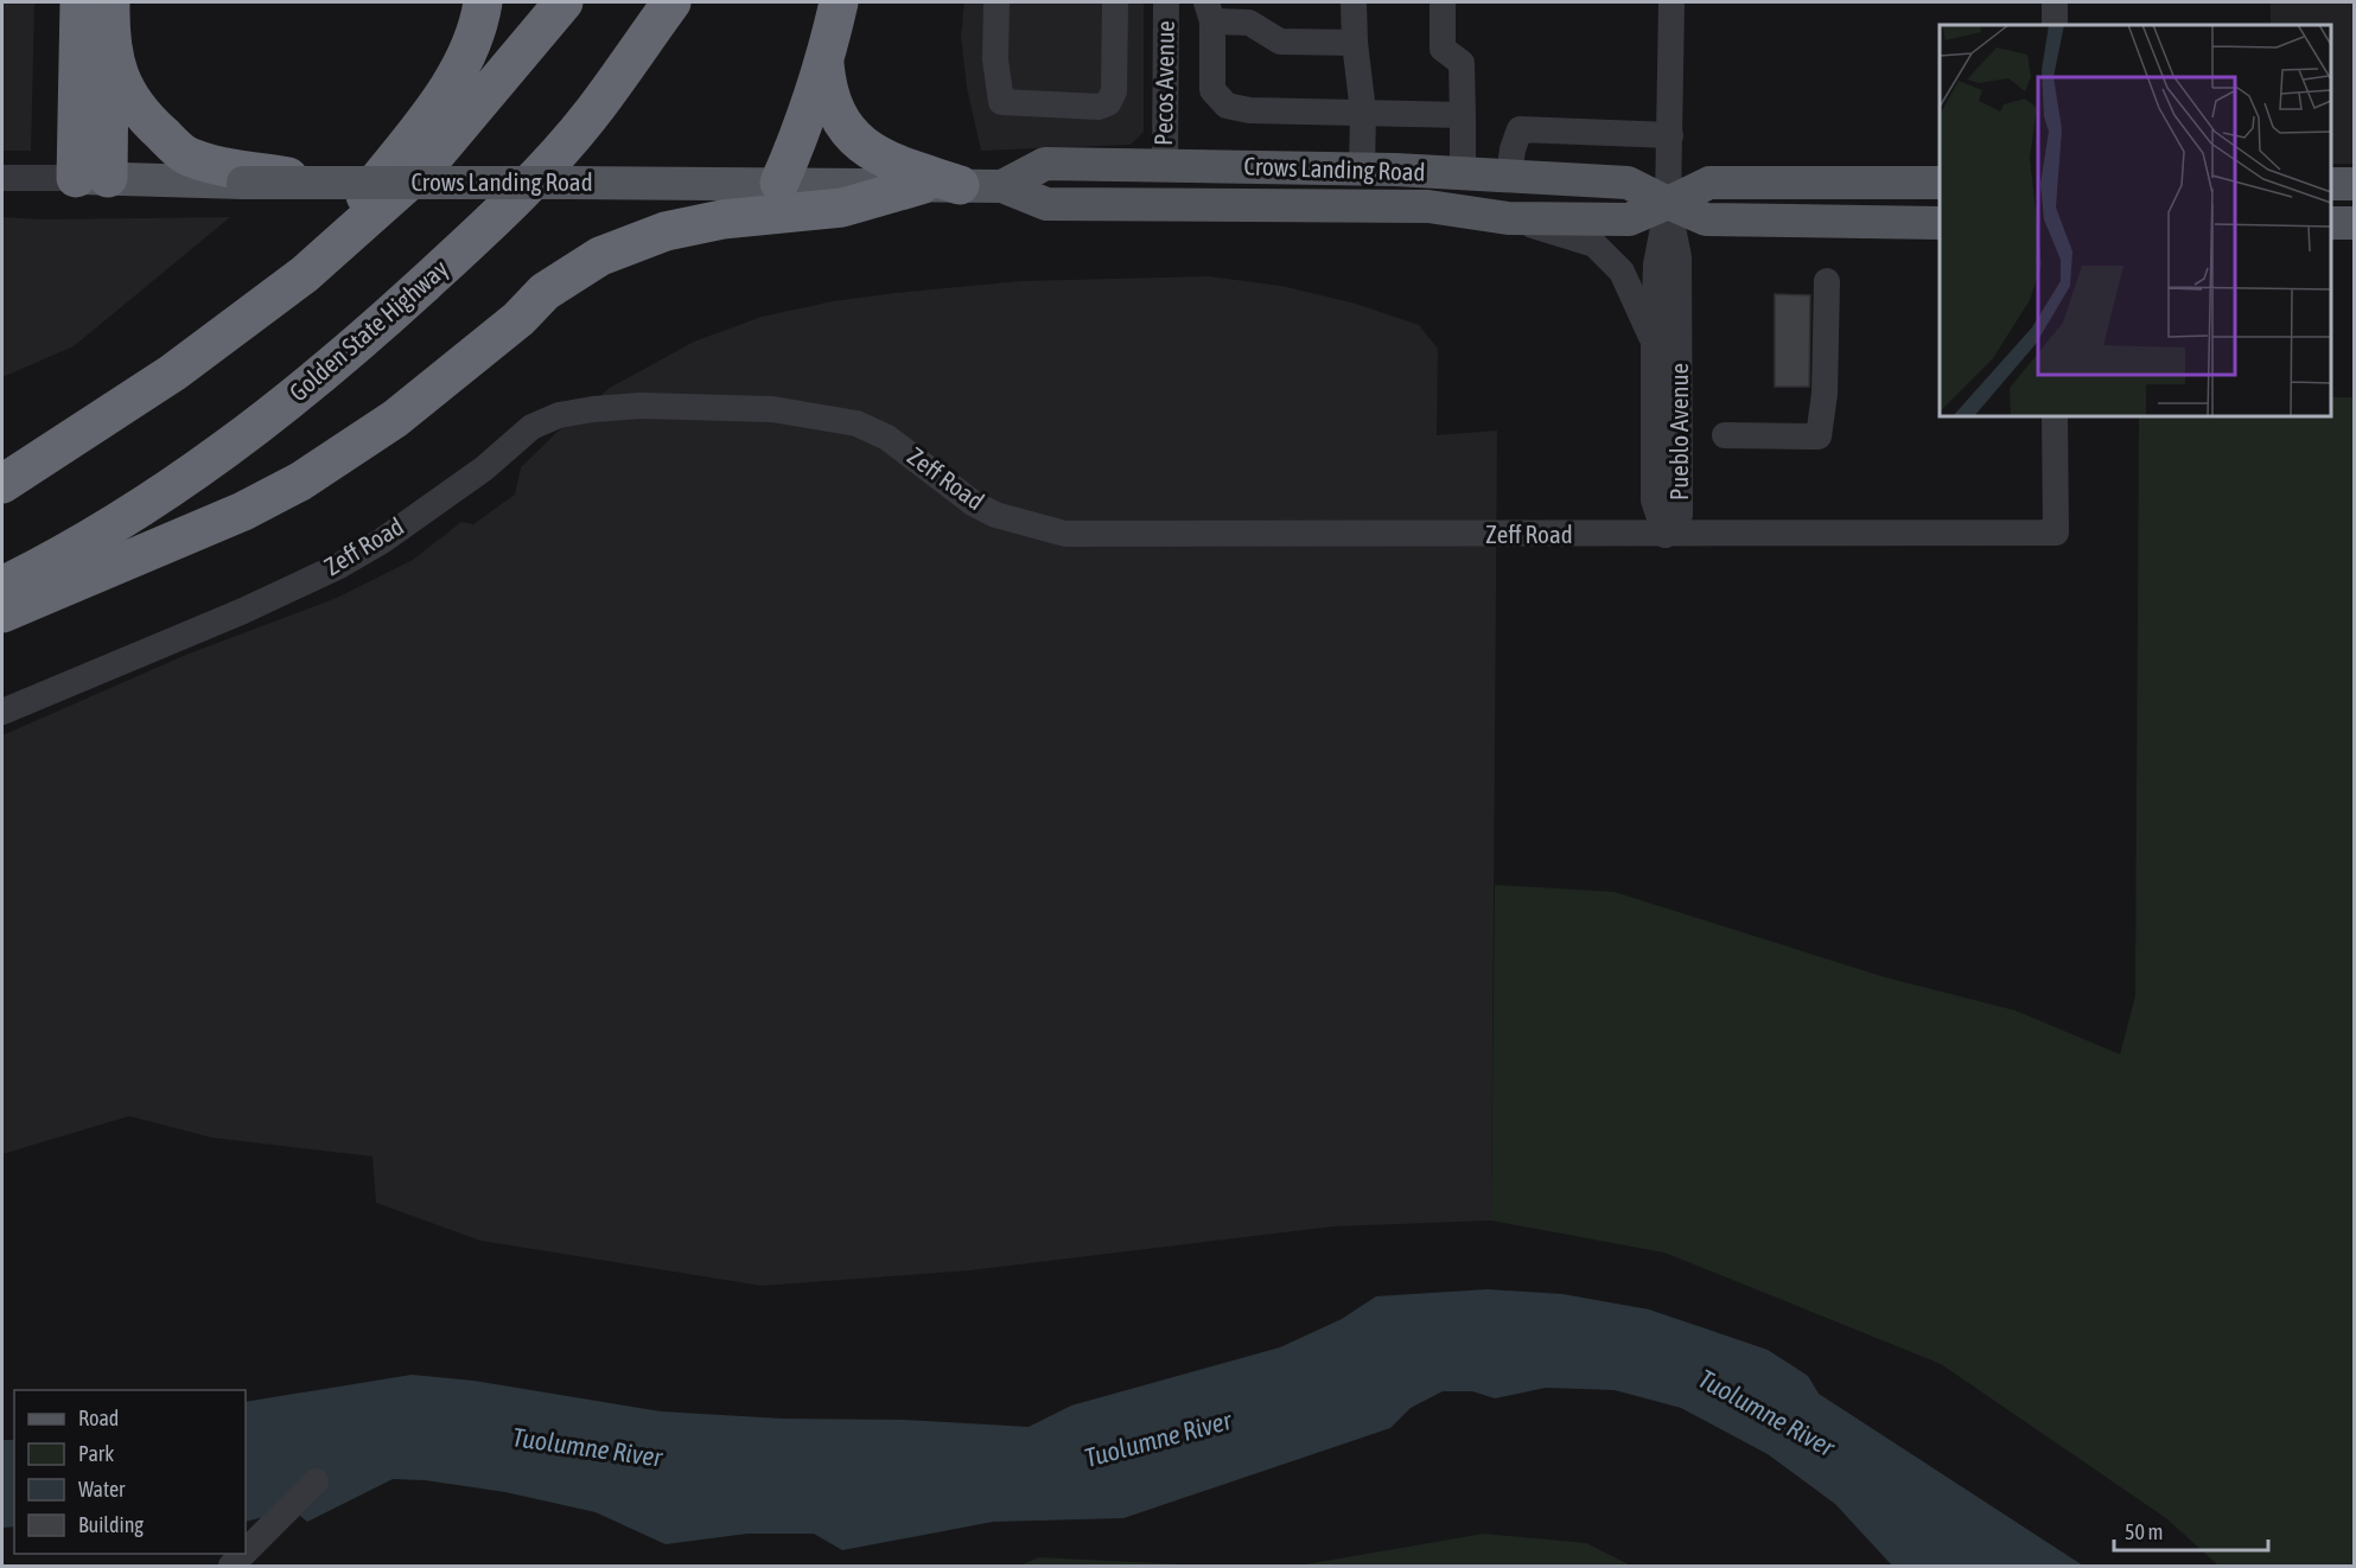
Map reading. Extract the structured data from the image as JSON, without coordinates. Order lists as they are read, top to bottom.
{
  "streets": {
    "highway": ["Golden State Highway"],
    "main road": ["Crows Landing Road"],
    "street": ["Pecos Avenue", "Pueblo Avenue", "Zeff Road"]
  },
  "crossings": [
    ["Pecos Avenue", "Crows Landing Road"],
    ["Crows Landing Road", "Pueblo Avenue"],
    ["Pueblo Avenue", "Zeff Road"]
  ],
  "water": ["Tuolumne River"],
  "legend": [
    "Road",
    "Park",
    "Water",
    "Building"
  ],
  "scale_bar": "50 m"
}
